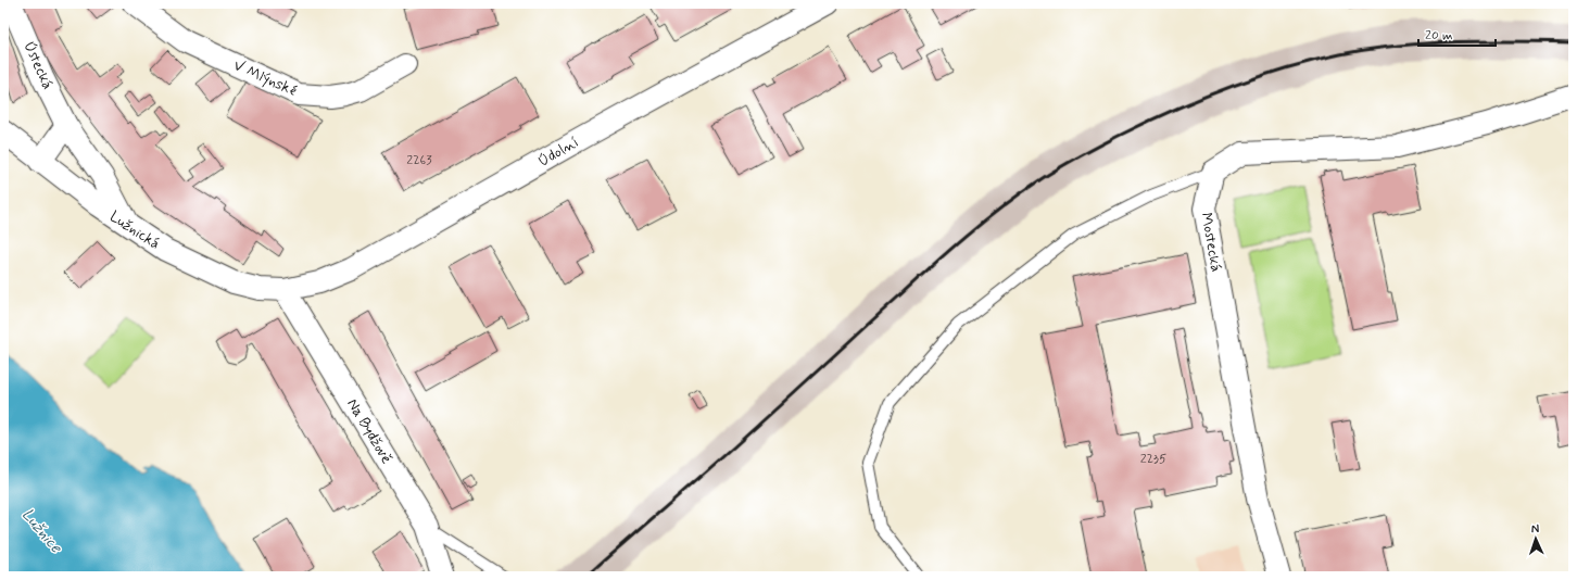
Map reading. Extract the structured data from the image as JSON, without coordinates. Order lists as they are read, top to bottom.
{
  "streets": {
    "street": [
      "Ústecká",
      "V Mlýnské",
      "Údolní",
      "Lužnická",
      "Mostecká",
      "Na Bydžově"
    ]
  },
  "crossings": [
    ["Ústecká", "Lužnická"],
    ["Údolní", "Lužnická"],
    ["Údolní", "Na Bydžově"],
    ["Lužnická", "Na Bydžově"]
  ],
  "water": ["Lužnice"],
  "house_numbers": ["2263", "2235"],
  "scale_bar": "20 m",
  "north": "top"
}
